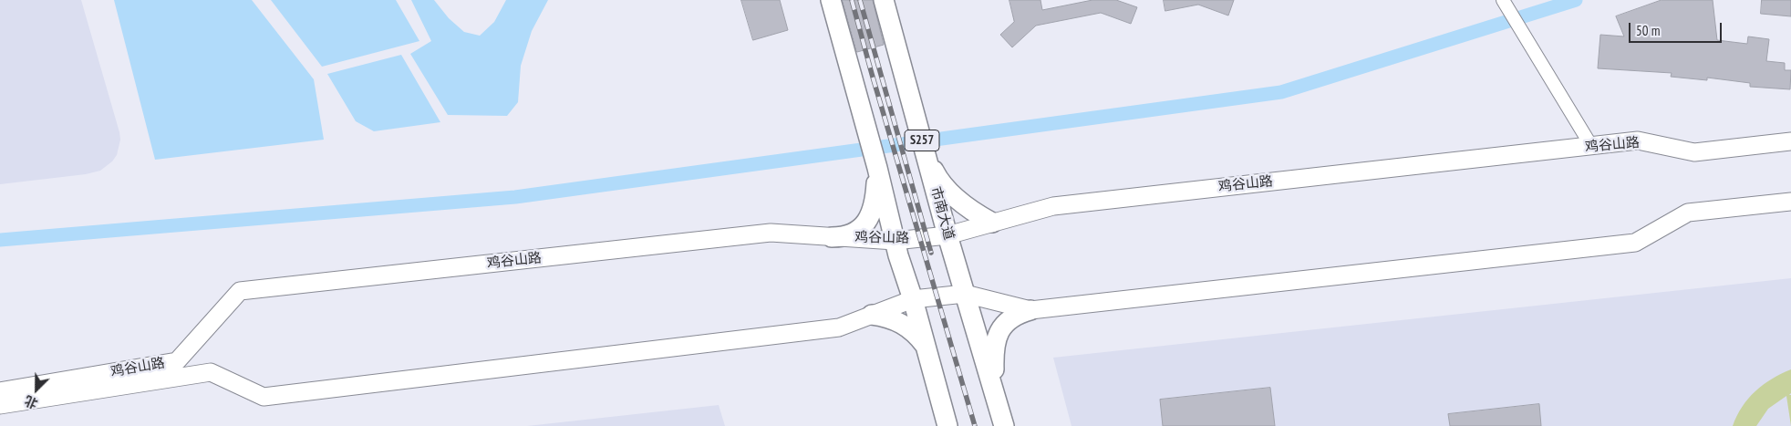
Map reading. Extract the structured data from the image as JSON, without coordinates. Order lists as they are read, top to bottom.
{
  "streets": {
    "main road": ["S257", "鸡谷山路", "市南大道"]
  },
  "crossings": [
    ["鸡谷山路", "市南大道"]
  ],
  "scale_bar": "50 m",
  "north": "bottom left"
}
